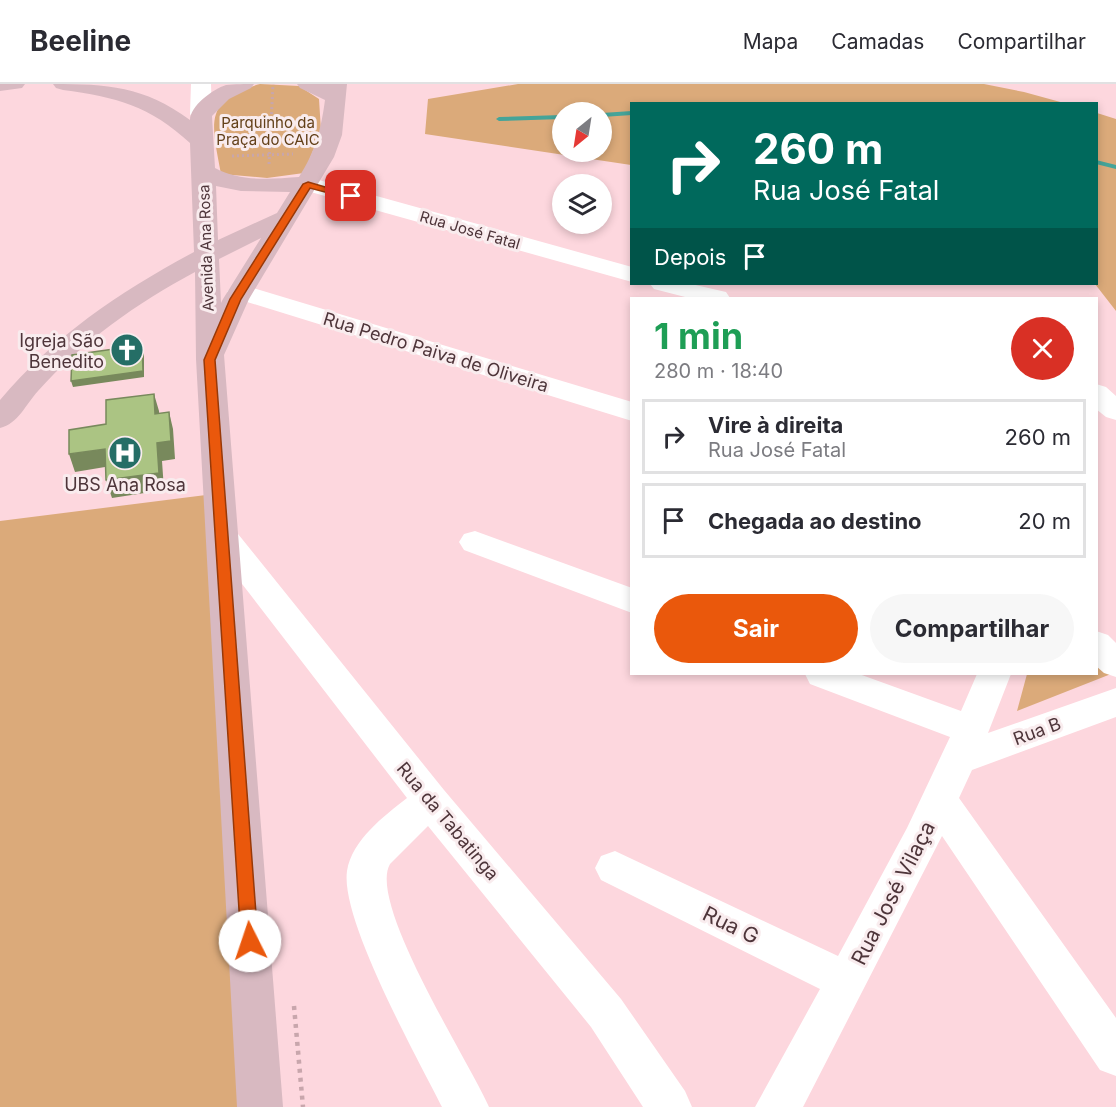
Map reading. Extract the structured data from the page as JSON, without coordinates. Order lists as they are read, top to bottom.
{
  "streets": {
    "main road": ["Avenida Ana Rosa"],
    "street": [
      "Rua José Fatal",
      "Rua Pedro Paiva de Oliveira",
      "Rua B",
      "Rua da Tabatinga",
      "Rua José Vilaça",
      "Rua G"
    ]
  },
  "crossings": [
    ["Rua José Fatal", "Avenida Ana Rosa"],
    ["Avenida Ana Rosa", "Rua Pedro Paiva de Oliveira"],
    ["Avenida Ana Rosa", "Rua da Tabatinga"],
    ["Rua B", "Rua José Vilaça"],
    ["Rua José Vilaça", "Rua G"]
  ],
  "parks": ["Parquinho da Praça do CAIC"],
  "places": {
    "church": ["Igreja São Benedito"],
    "hospital": ["UBS Ana Rosa"]
  },
  "north": "bottom left",
  "page": {
    "header": "Beeline",
    "nav": ["Mapa", "Camadas", "Compartilhar"],
    "turn": ["260 m", "Rua José Fatal"],
    "then": "Depois",
    "heading": ["1 min", "280 m · 18:40"],
    "list": [
      {
        "name": "Vire à direita",
        "note": "Rua José Fatal",
        "value": "260 m"
      },
      {
        "name": "Chegada ao destino",
        "value": "20 m"
      }
    ],
    "buttons": ["Sair", "Compartilhar"]
  }
}
